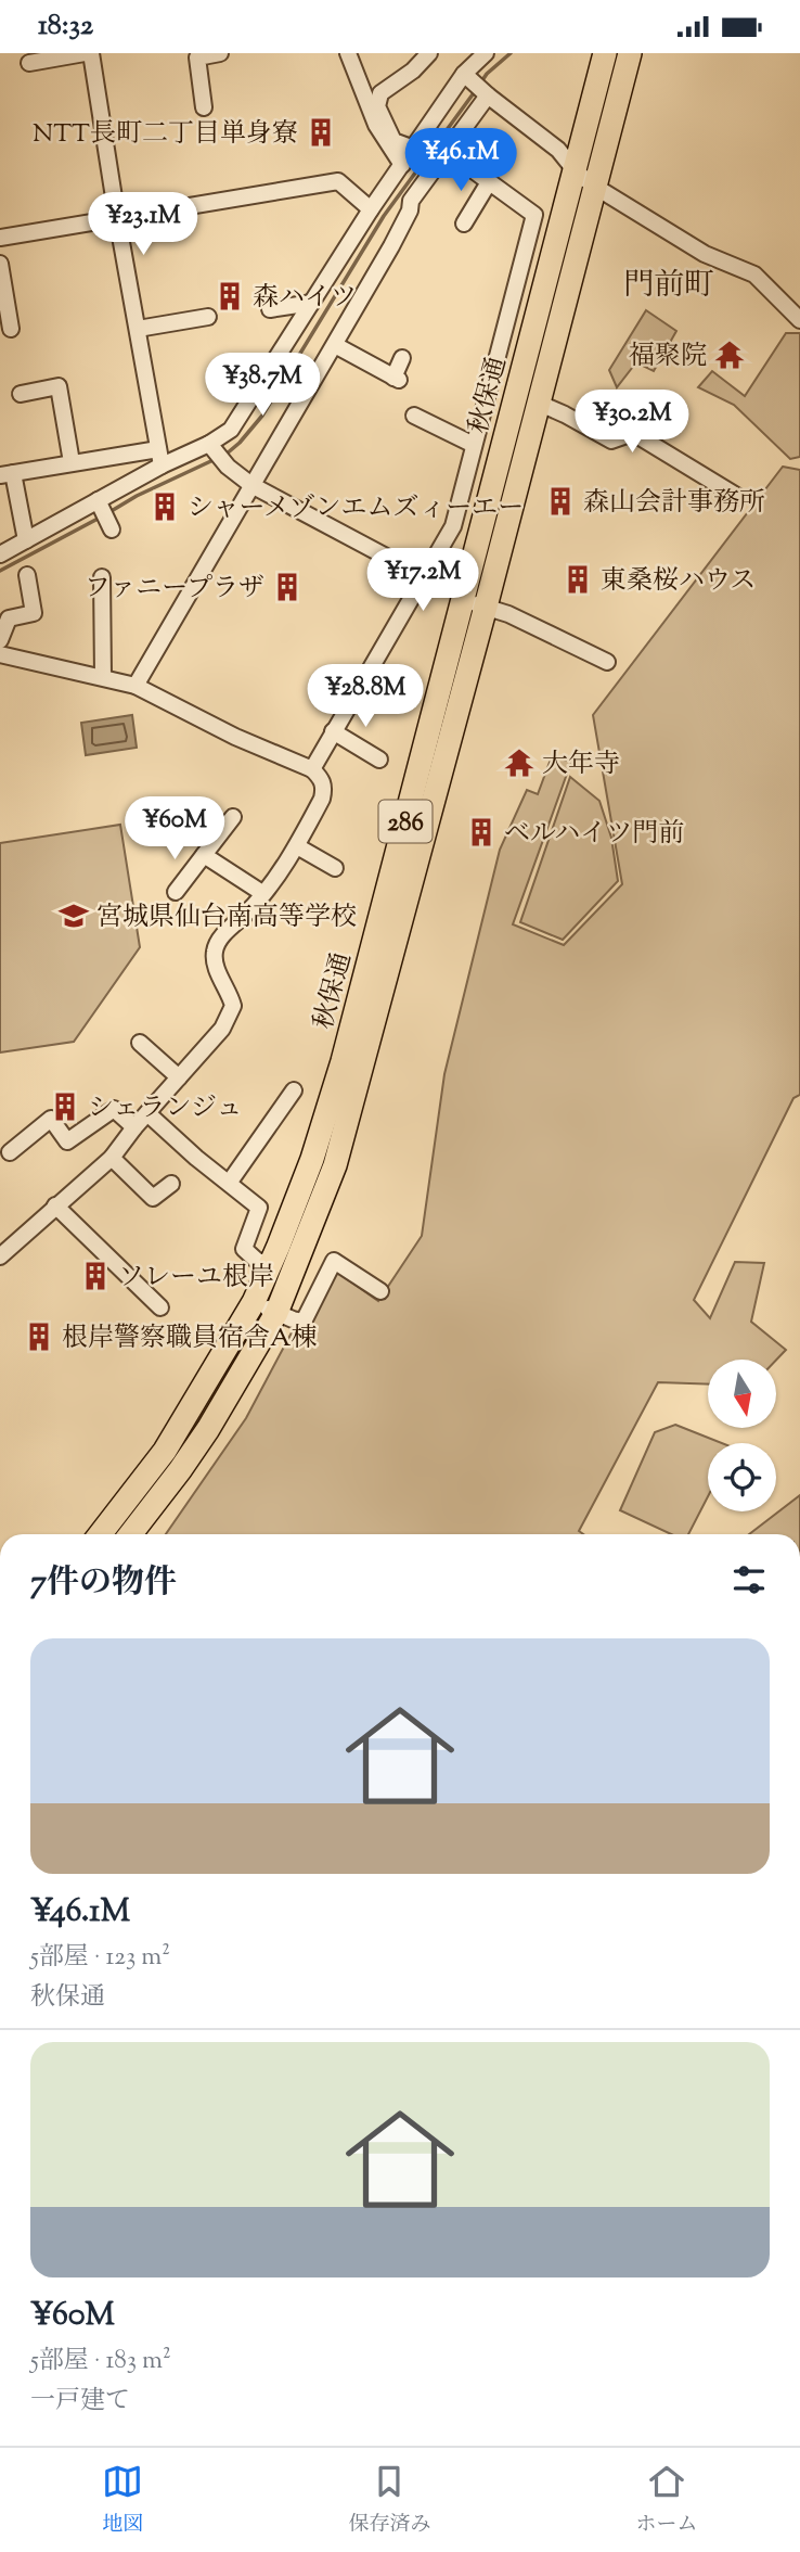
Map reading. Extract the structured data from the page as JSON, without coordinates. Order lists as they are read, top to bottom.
{
  "streets": {
    "highway": ["秋保通", "286"]
  },
  "districts": ["門前町"],
  "places": {
    "building": [
      "NTT長町二丁目単身寮",
      "森ハイツ",
      "森山会計事務所",
      "シャーメゾンエムズィーエー",
      "東桑桜ハウス",
      "ファニープラザ",
      "ベルハイツ門前",
      "シェランジュ",
      "ソレーユ根岸",
      "根岸警察職員宿舎A棟"
    ],
    "temple": ["福聚院", "大年寺"],
    "school or university": ["宮城県仙台南高等学校"]
  },
  "north": "bottom",
  "page": {
    "status": "18:32",
    "price": [
      "¥46.1M",
      "¥23.1M",
      "¥38.7M",
      "¥30.2M",
      "¥17.2M",
      "¥28.8M",
      "¥60M"
    ],
    "heading": "7件の物件",
    "list": [
      {
        "name": "¥46.1M",
        "note": "5部屋 · 123 m² · 秋保通"
      },
      {
        "name": "¥60M",
        "note": "5部屋 · 183 m² · 一戸建て"
      }
    ],
    "tabs": ["地図", "保存済み", "ホーム"]
  }
}
